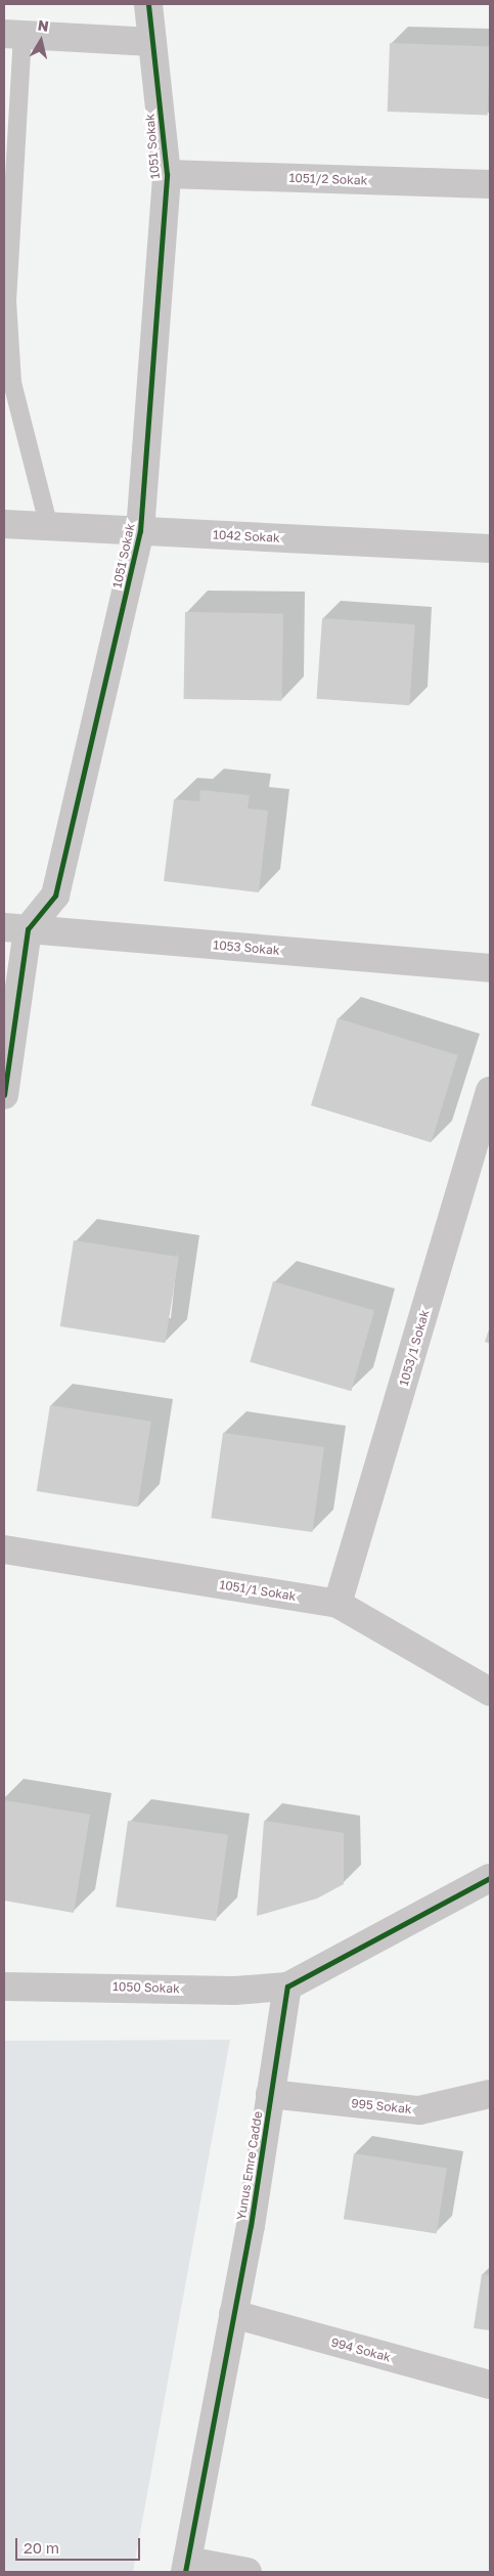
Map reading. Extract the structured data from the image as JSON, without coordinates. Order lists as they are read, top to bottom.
{
  "streets": {
    "street": [
      "1051 Sokak",
      "1051/2 Sokak",
      "1042 Sokak",
      "1053 Sokak",
      "1053/1 Sokak",
      "1051/1 Sokak",
      "1050 Sokak",
      "995 Sokak",
      "Yunus Emre Cadde",
      "994 Sokak"
    ]
  },
  "crossings": [
    ["1051 Sokak", "1051/2 Sokak"],
    ["1051 Sokak", "1042 Sokak"],
    ["1051 Sokak", "1053 Sokak"],
    ["1053/1 Sokak", "1051/1 Sokak"],
    ["1050 Sokak", "Yunus Emre Cadde"],
    ["995 Sokak", "Yunus Emre Cadde"],
    ["Yunus Emre Cadde", "994 Sokak"]
  ],
  "scale_bar": "20 m",
  "north": "top"
}
